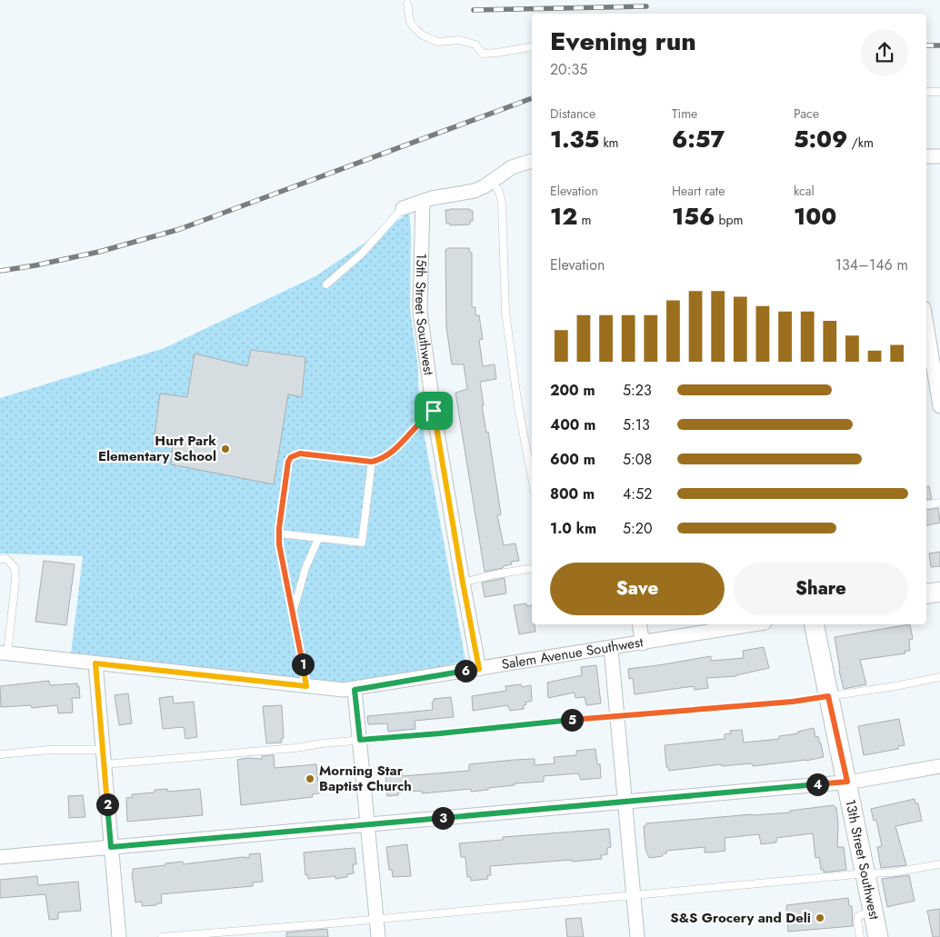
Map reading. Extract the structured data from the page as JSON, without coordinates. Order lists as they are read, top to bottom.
{
  "streets": {
    "street": ["15th Street Southwest", "Salem Avenue Southwest", "13th Street Southwest"]
  },
  "crossings": [
    ["15th Street Southwest", "Salem Avenue Southwest"]
  ],
  "places": ["Hurt Park Elementary School", "Morning Star Baptist Church", "S&S Grocery and Deli"],
  "page": {
    "heading": ["Evening run", "20:35"],
    "stats": [
      ["Distance", "1.35 km"],
      ["Time", "6:57"],
      ["Pace", "5:09 /km"],
      ["Elevation", "12 m"],
      ["Heart rate", "156 bpm"],
      ["kcal", "100"]
    ],
    "chart": ["Elevation", "134–146 m"],
    "list": [
      {
        "name": "200 m",
        "note": "5:23"
      },
      {
        "name": "400 m",
        "note": "5:13"
      },
      {
        "name": "600 m",
        "note": "5:08"
      },
      {
        "name": "800 m",
        "note": "4:52"
      },
      {
        "name": "1.0 km",
        "note": "5:20"
      }
    ],
    "buttons": ["Save", "Share"],
    "pins": [
      "1",
      "6",
      "5",
      "4",
      "2",
      "3"
    ]
  }
}
